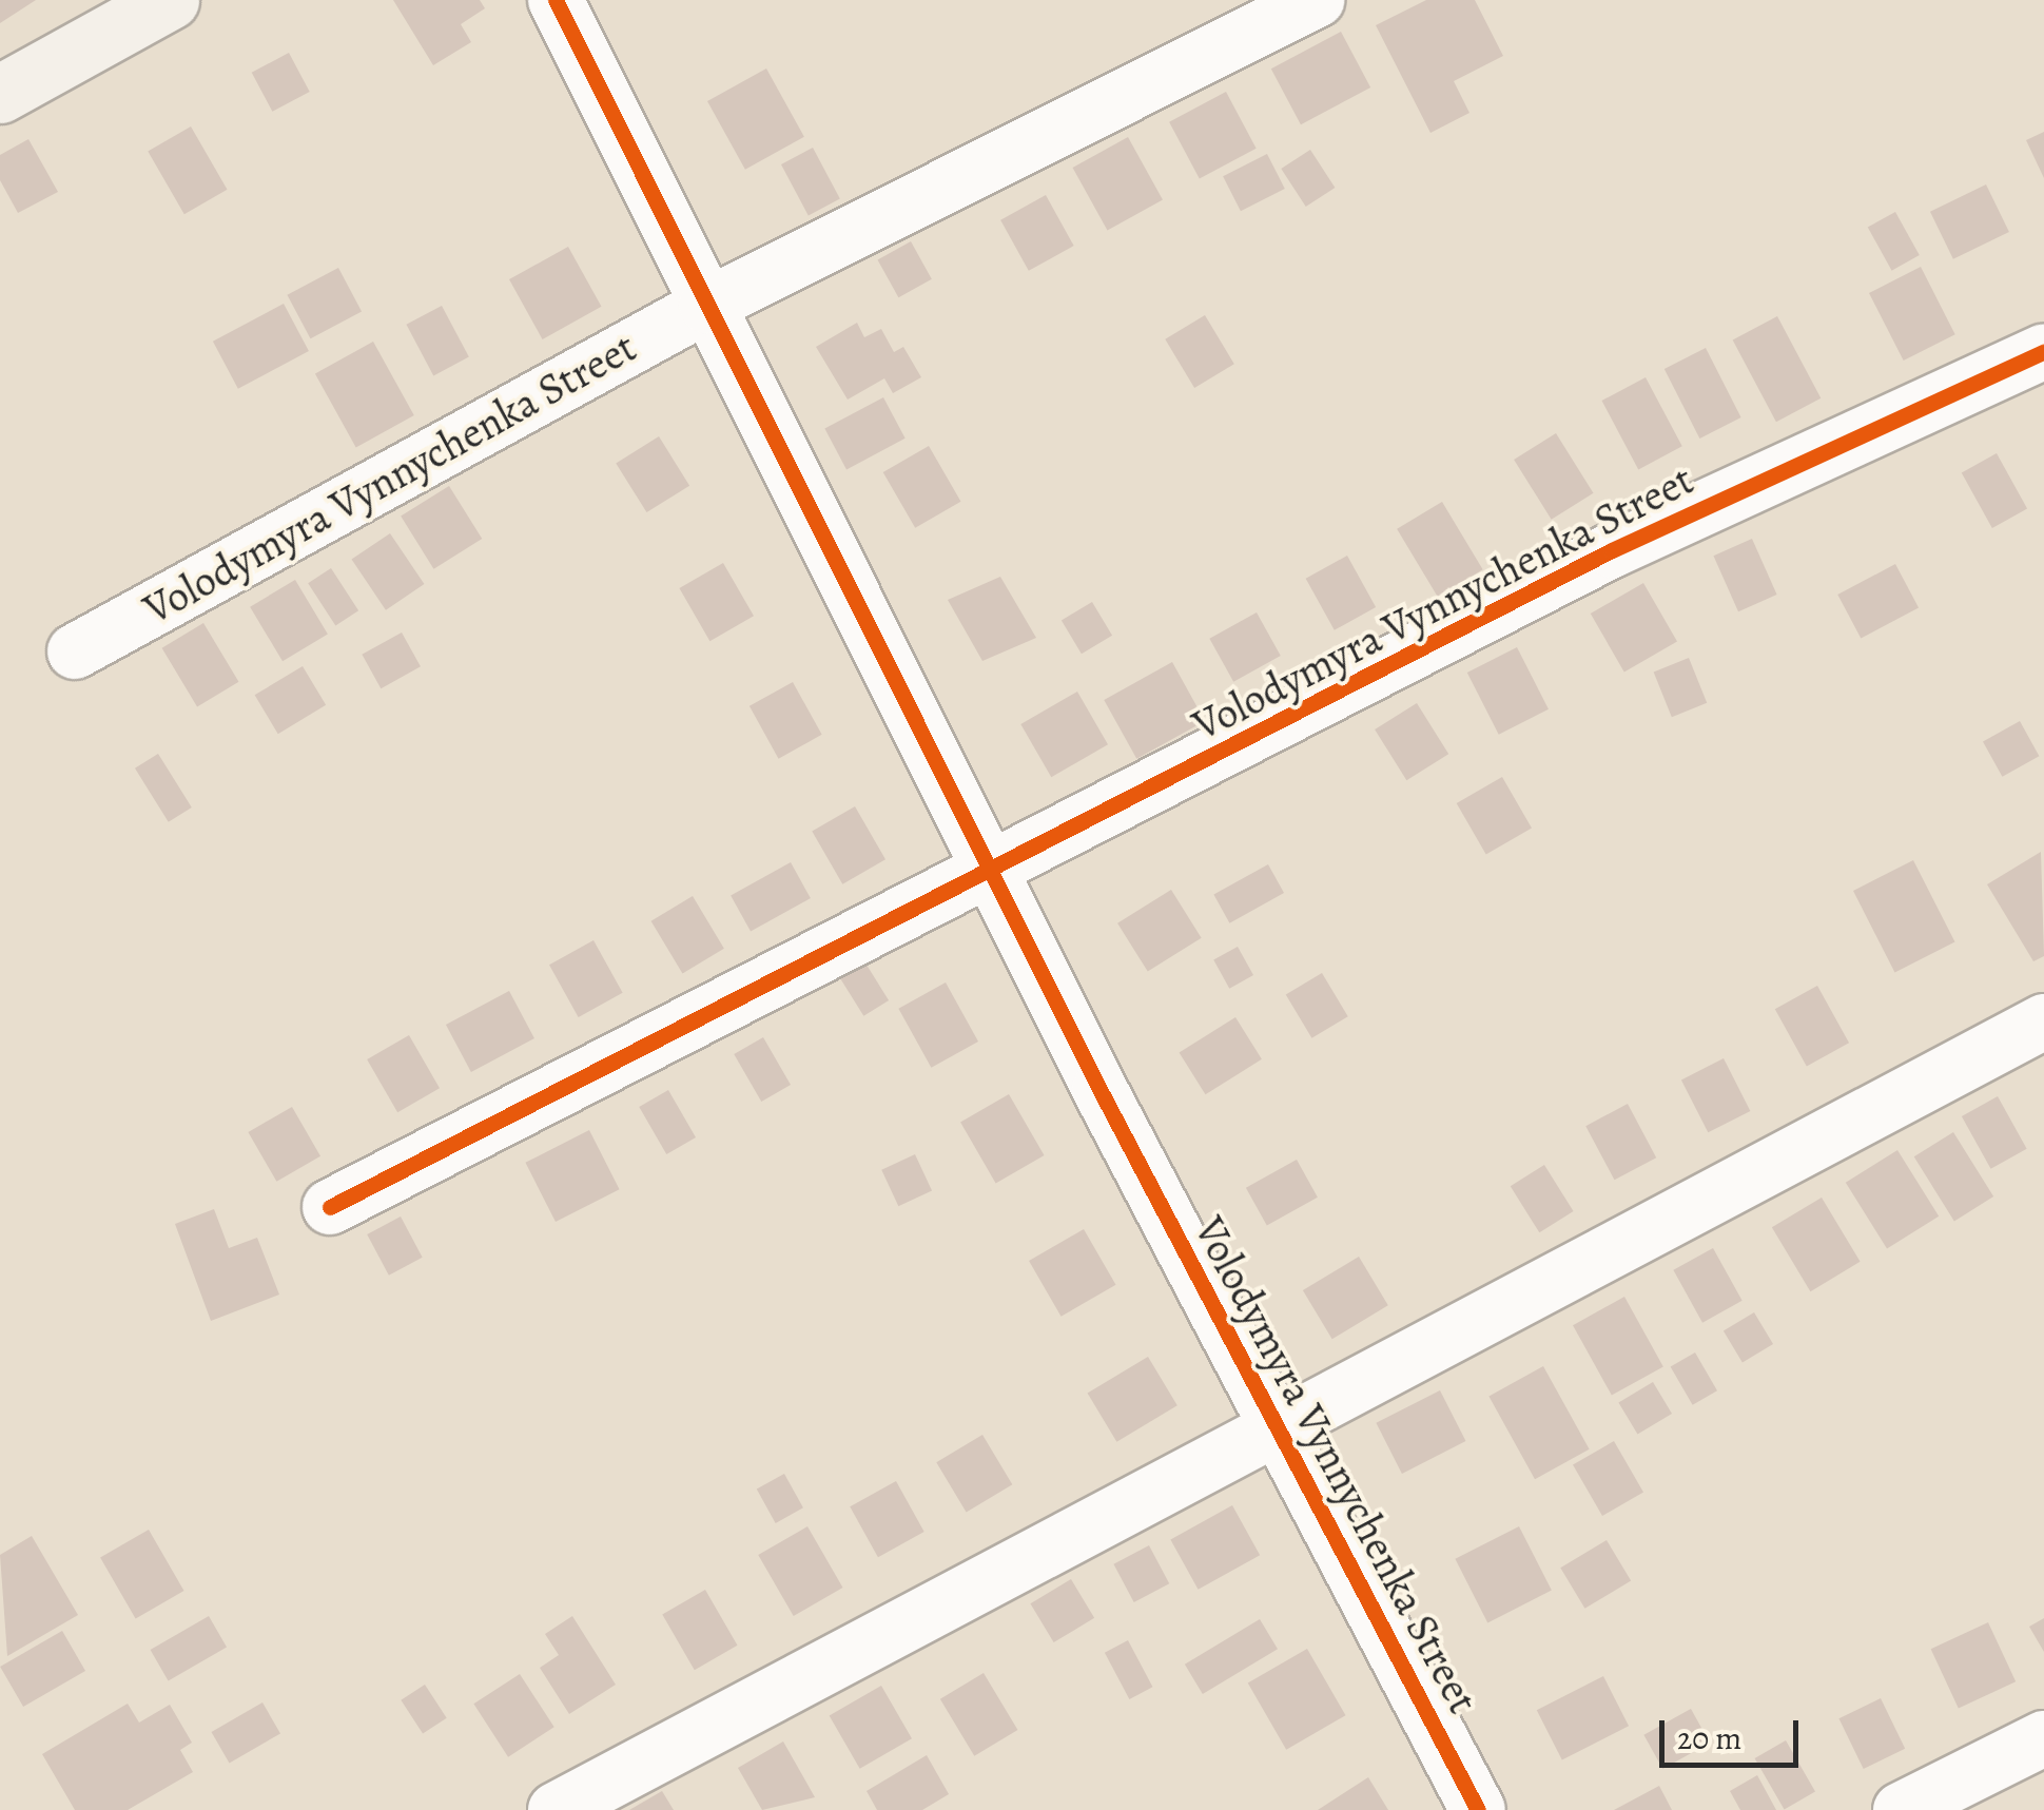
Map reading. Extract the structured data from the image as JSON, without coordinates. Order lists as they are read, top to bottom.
{
  "streets": {
    "street": ["Volodymyra Vynnychenka Street"]
  },
  "scale_bar": "20 m"
}
